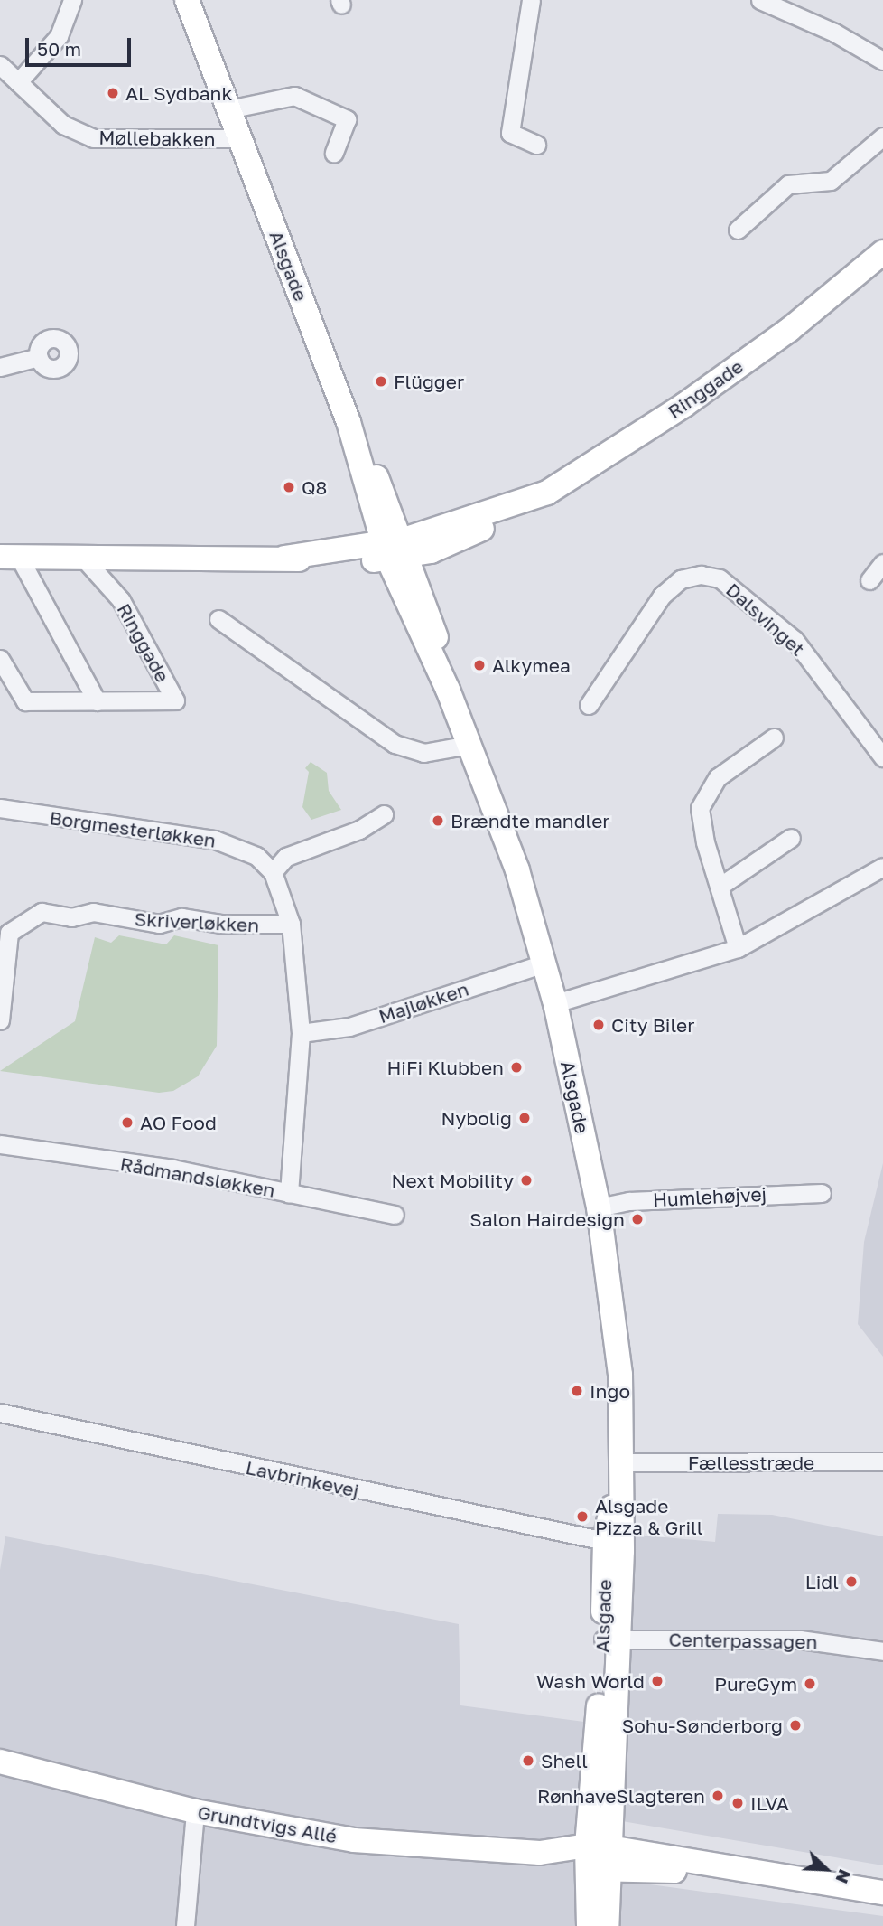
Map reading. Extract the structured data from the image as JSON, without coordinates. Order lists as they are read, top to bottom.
{
  "streets": {
    "street": [
      "Møllebakken",
      "Alsgade",
      "Ringgade",
      "Dalsvinget",
      "Borgmesterløkken",
      "Skriverløkken",
      "Majløkken",
      "Rådmandsløkken",
      "Humlehøjvej",
      "Fællesstræde",
      "Lavbrinkevej",
      "Centerpassagen",
      "Grundtvigs Allé"
    ]
  },
  "crossings": [
    ["Møllebakken", "Alsgade"],
    ["Alsgade", "Ringgade"],
    ["Alsgade", "Majløkken"],
    ["Alsgade", "Humlehøjvej"],
    ["Alsgade", "Fællesstræde"],
    ["Alsgade", "Lavbrinkevej"],
    ["Alsgade", "Centerpassagen"],
    ["Alsgade", "Grundtvigs Allé"]
  ],
  "places": [
    "AL Sydbank",
    "Flügger",
    "Q8",
    "Alkymea",
    "Brændte mandler",
    "City Biler",
    "HiFi Klubben",
    "Nybolig",
    "AO Food",
    "Next Mobility",
    "Salon Hairdesign",
    "Ingo",
    "Alsgade Pizza & Grill",
    "Lidl",
    "Wash World",
    "PureGym",
    "Sohu-Sønderborg",
    "Shell",
    "RønhaveSlagteren",
    "ILVA"
  ],
  "scale_bar": "50 m",
  "north": "bottom right"
}
